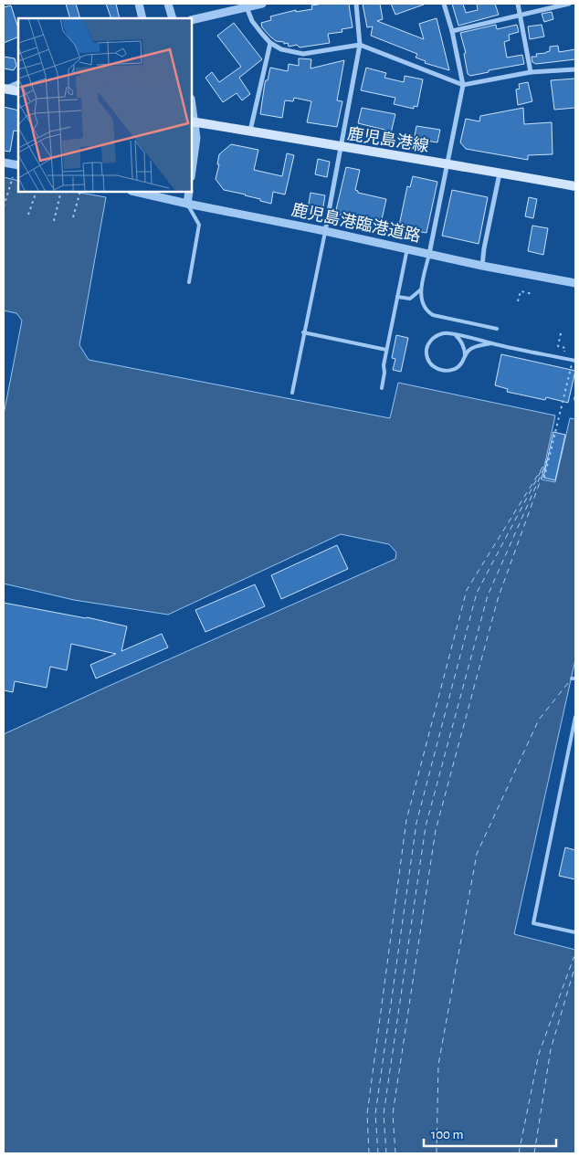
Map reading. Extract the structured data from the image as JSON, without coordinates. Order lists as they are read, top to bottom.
{
  "streets": {
    "main road": ["鹿児島港線"],
    "street": ["鹿児島港臨港道路"]
  },
  "scale_bar": "100 m"
}
